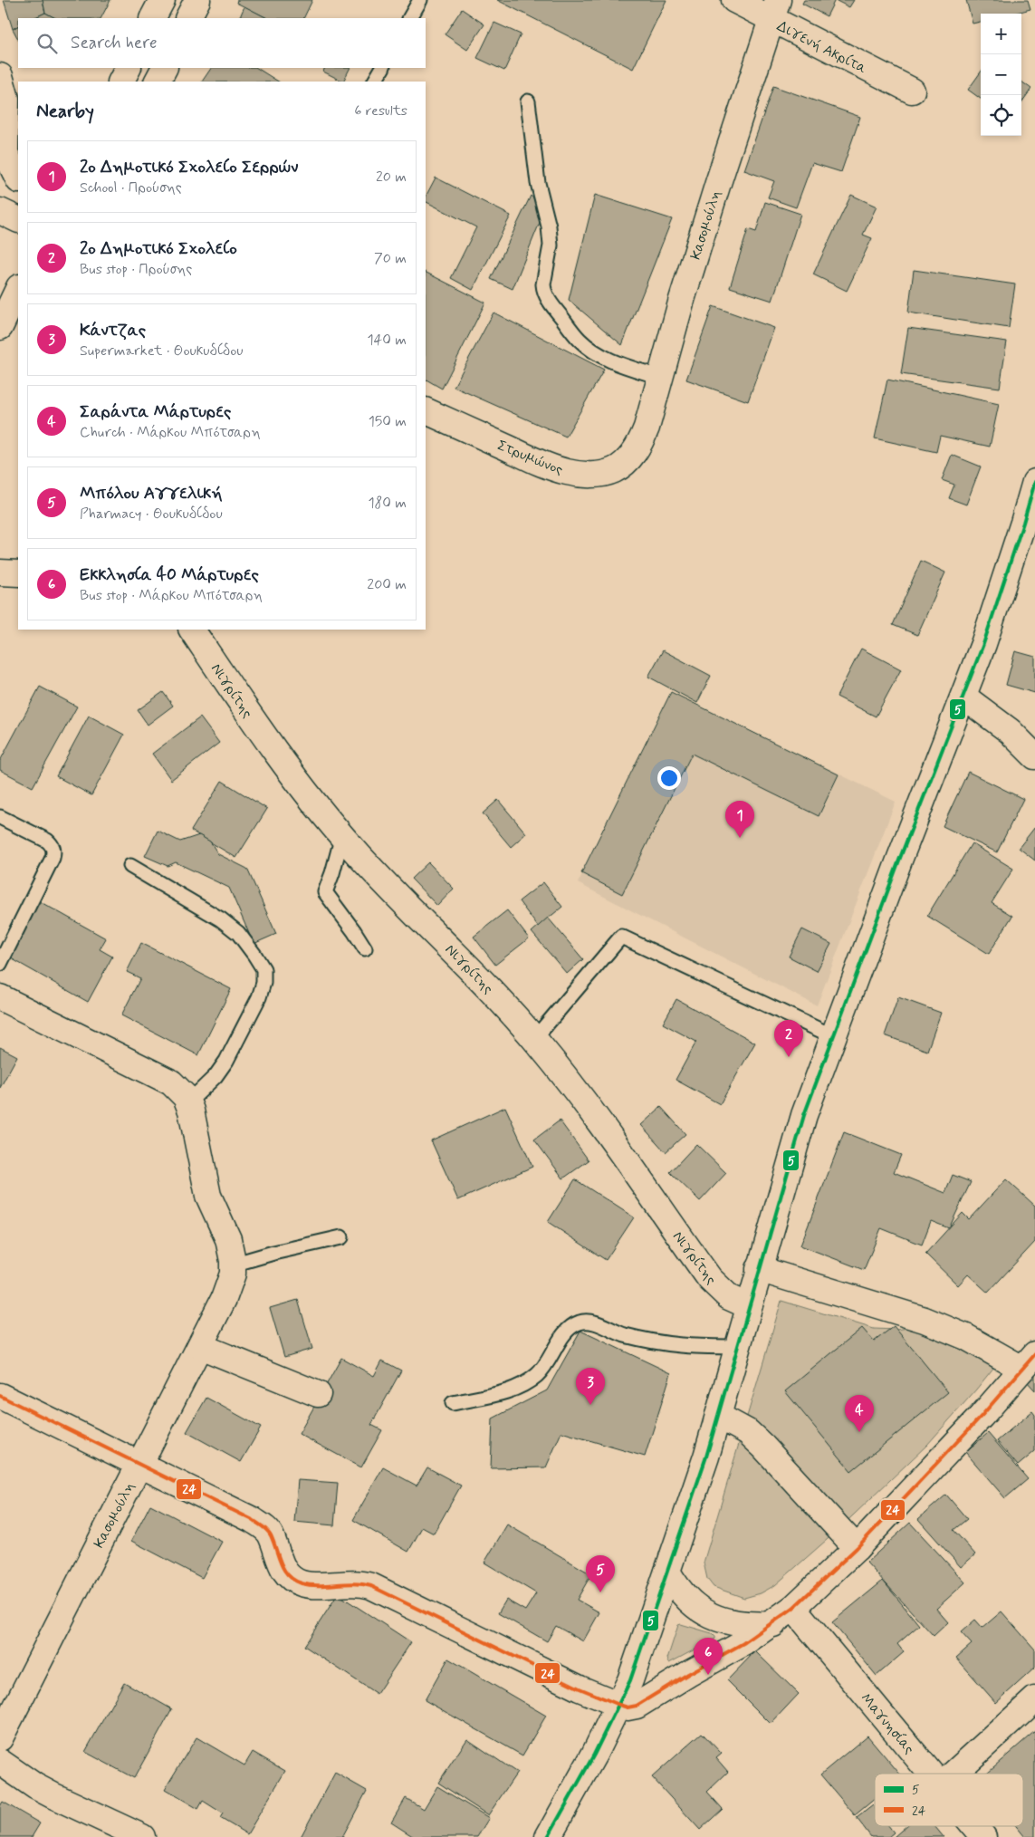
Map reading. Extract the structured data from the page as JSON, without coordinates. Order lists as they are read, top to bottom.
{
  "streets": {
    "street": [
      "Διγενή Ακρίτα",
      "Κασομούλη",
      "Στρυμώνος",
      "Νιγρίτης",
      "Μαγνησίας"
    ]
  },
  "crossings": [
    ["Διγενή Ακρίτα", "Κασομούλη"],
    ["Κασομούλη", "Στρυμώνος"]
  ],
  "lines": ["transit line 5", "transit line 24"],
  "legend": ["5", "24"],
  "page": {
    "map_buttons": ["+", "−"],
    "search": "Search here",
    "heading": ["Nearby", "6 results"],
    "list": [
      {
        "mark": "1",
        "name": "2ο Δημοτικό Σχολείο Σερρών",
        "note": "School · Προύσης",
        "value": "20 m"
      },
      {
        "mark": "2",
        "name": "2ο Δημοτικό Σχολείο",
        "note": "Bus stop · Προύσης",
        "value": "70 m"
      },
      {
        "mark": "3",
        "name": "Κάντζας",
        "note": "Supermarket · Θουκυδίδου",
        "value": "140 m"
      },
      {
        "mark": "4",
        "name": "Σαράντα Μάρτυρες",
        "note": "Church · Μάρκου Μπότσαρη",
        "value": "150 m"
      },
      {
        "mark": "5",
        "name": "Μπόλου Αγγελική",
        "note": "Pharmacy · Θουκυδίδου",
        "value": "180 m"
      },
      {
        "mark": "6",
        "name": "Εκκλησία 40 Μάρτυρες",
        "note": "Bus stop · Μάρκου Μπότσαρη",
        "value": "200 m"
      }
    ],
    "pins": [
      "1",
      "2",
      "3",
      "4",
      "5",
      "6"
    ]
  }
}
